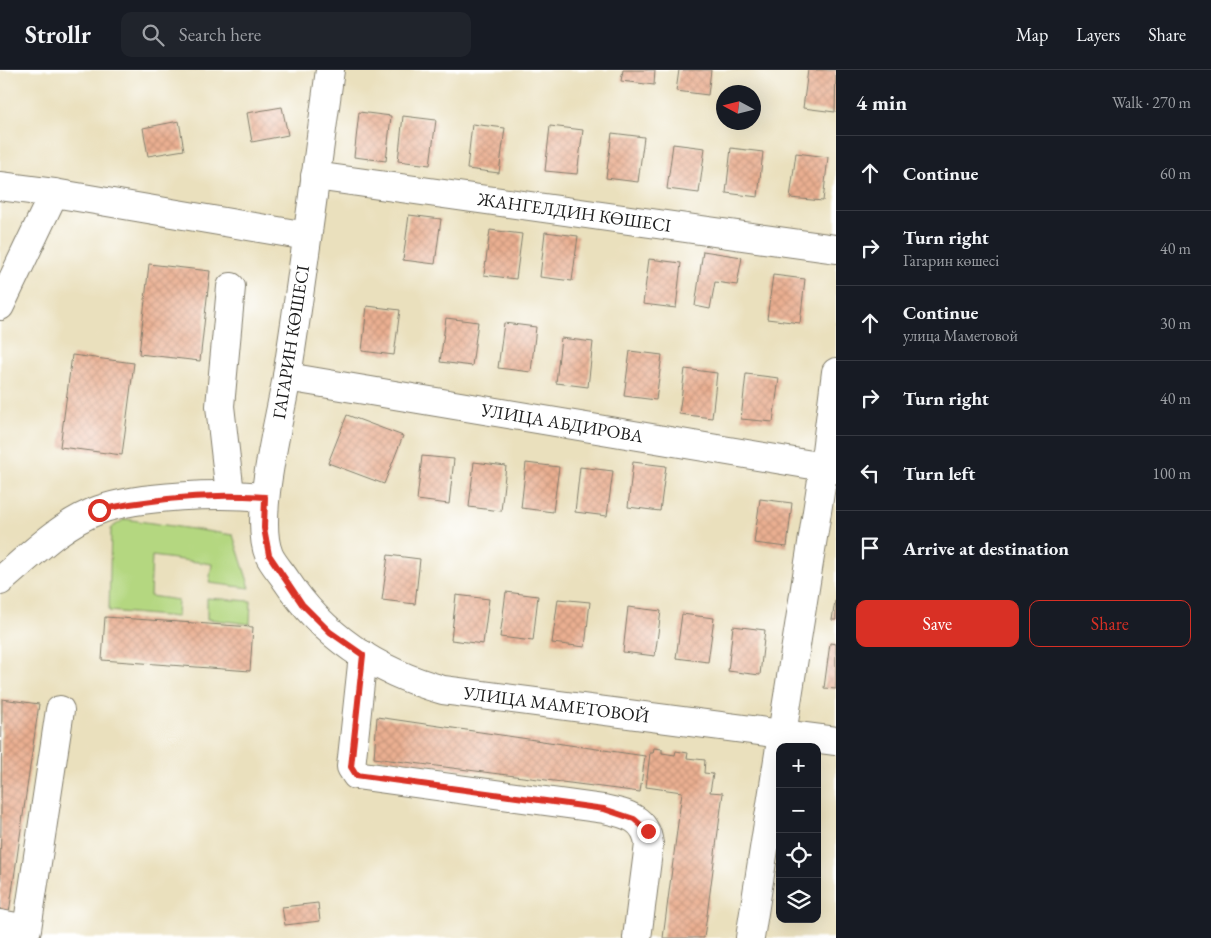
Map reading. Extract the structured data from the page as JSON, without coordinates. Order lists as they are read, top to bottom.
{
  "streets": {
    "street": [
      "ЖАНГЕЛДИН КӨШЕСІ",
      "ГАГАРИН КӨШЕСІ",
      "УЛИЦА АБДИРОВА",
      "УЛИЦА МАМЕТОВОЙ"
    ]
  },
  "crossings": [
    ["ЖАНГЕЛДИН КӨШЕСІ", "ГАГАРИН КӨШЕСІ"],
    ["ГАГАРИН КӨШЕСІ", "УЛИЦА АБДИРОВА"],
    ["ГАГАРИН КӨШЕСІ", "УЛИЦА МАМЕТОВОЙ"]
  ],
  "north": "left",
  "page": {
    "header": "Strollr",
    "search": "Search here",
    "nav": ["Map", "Layers", "Share"],
    "heading": ["4 min", "Walk · 270 m"],
    "list": [
      ["Continue", "60 m"],
      ["Turn right", "Гагарин көшесі", "40 m"],
      ["Continue", "улица Маметовой", "30 m"],
      ["Turn right", "40 m"],
      ["Turn left", "100 m"],
      "Arrive at destination"
    ],
    "buttons": ["Save", "Share"],
    "map_buttons": ["+", "−"]
  }
}
